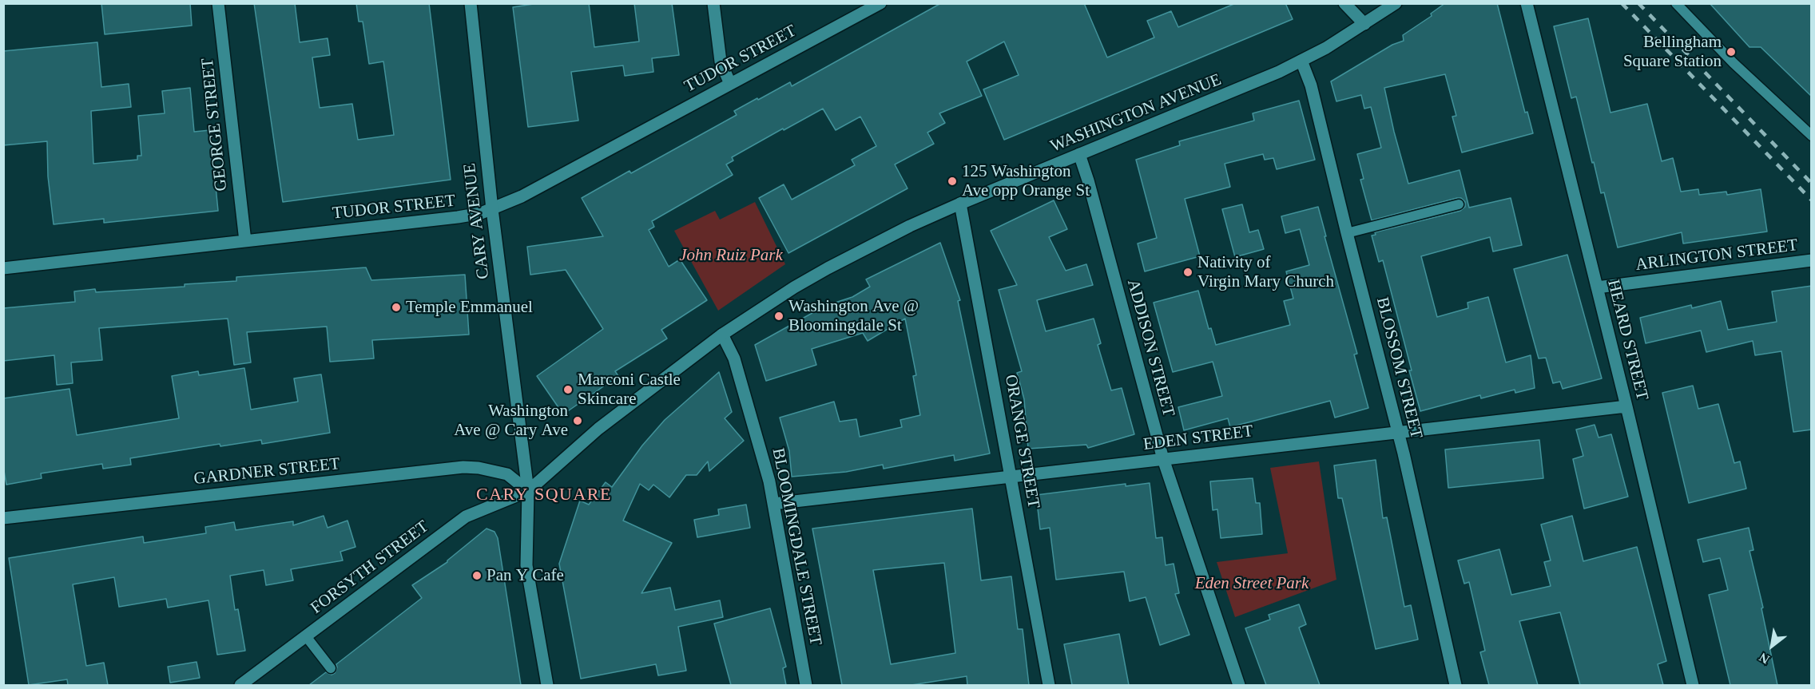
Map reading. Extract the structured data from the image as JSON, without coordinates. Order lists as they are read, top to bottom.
{
  "streets": {
    "street": [
      "TUDOR STREET",
      "WASHINGTON AVENUE",
      "GEORGE STREET",
      "CARY AVENUE",
      "ARLINGTON STREET",
      "HEARD STREET",
      "ADDISON STREET",
      "BLOSSOM STREET",
      "EDEN STREET",
      "ORANGE STREET",
      "GARDNER STREET",
      "BLOOMINGDALE STREET",
      "FORSYTH STREET"
    ]
  },
  "crossings": [
    ["TUDOR STREET", "GEORGE STREET"],
    ["TUDOR STREET", "CARY AVENUE"],
    ["WASHINGTON AVENUE", "CARY AVENUE"],
    ["WASHINGTON AVENUE", "ADDISON STREET"],
    ["WASHINGTON AVENUE", "BLOSSOM STREET"],
    ["WASHINGTON AVENUE", "ORANGE STREET"],
    ["WASHINGTON AVENUE", "GARDNER STREET"],
    ["WASHINGTON AVENUE", "BLOOMINGDALE STREET"],
    ["WASHINGTON AVENUE", "FORSYTH STREET"],
    ["CARY AVENUE", "GARDNER STREET"],
    ["CARY AVENUE", "FORSYTH STREET"],
    ["ARLINGTON STREET", "HEARD STREET"],
    ["HEARD STREET", "EDEN STREET"],
    ["ADDISON STREET", "EDEN STREET"],
    ["BLOSSOM STREET", "EDEN STREET"],
    ["EDEN STREET", "ORANGE STREET"],
    ["EDEN STREET", "BLOOMINGDALE STREET"],
    ["GARDNER STREET", "FORSYTH STREET"]
  ],
  "districts": ["CARY SQUARE"],
  "parks": ["John Ruiz Park", "Eden Street Park"],
  "places": [
    "Bellingham Square Station",
    "125 Washington Ave opp Orange St",
    "Nativity of Virgin Mary Church",
    "Temple Emmanuel",
    "Washington Ave @ Bloomingdale St",
    "Marconi Castle Skincare",
    "Washington Ave @ Cary Ave",
    "Pan Y Cafe"
  ],
  "north": "bottom left"
}
